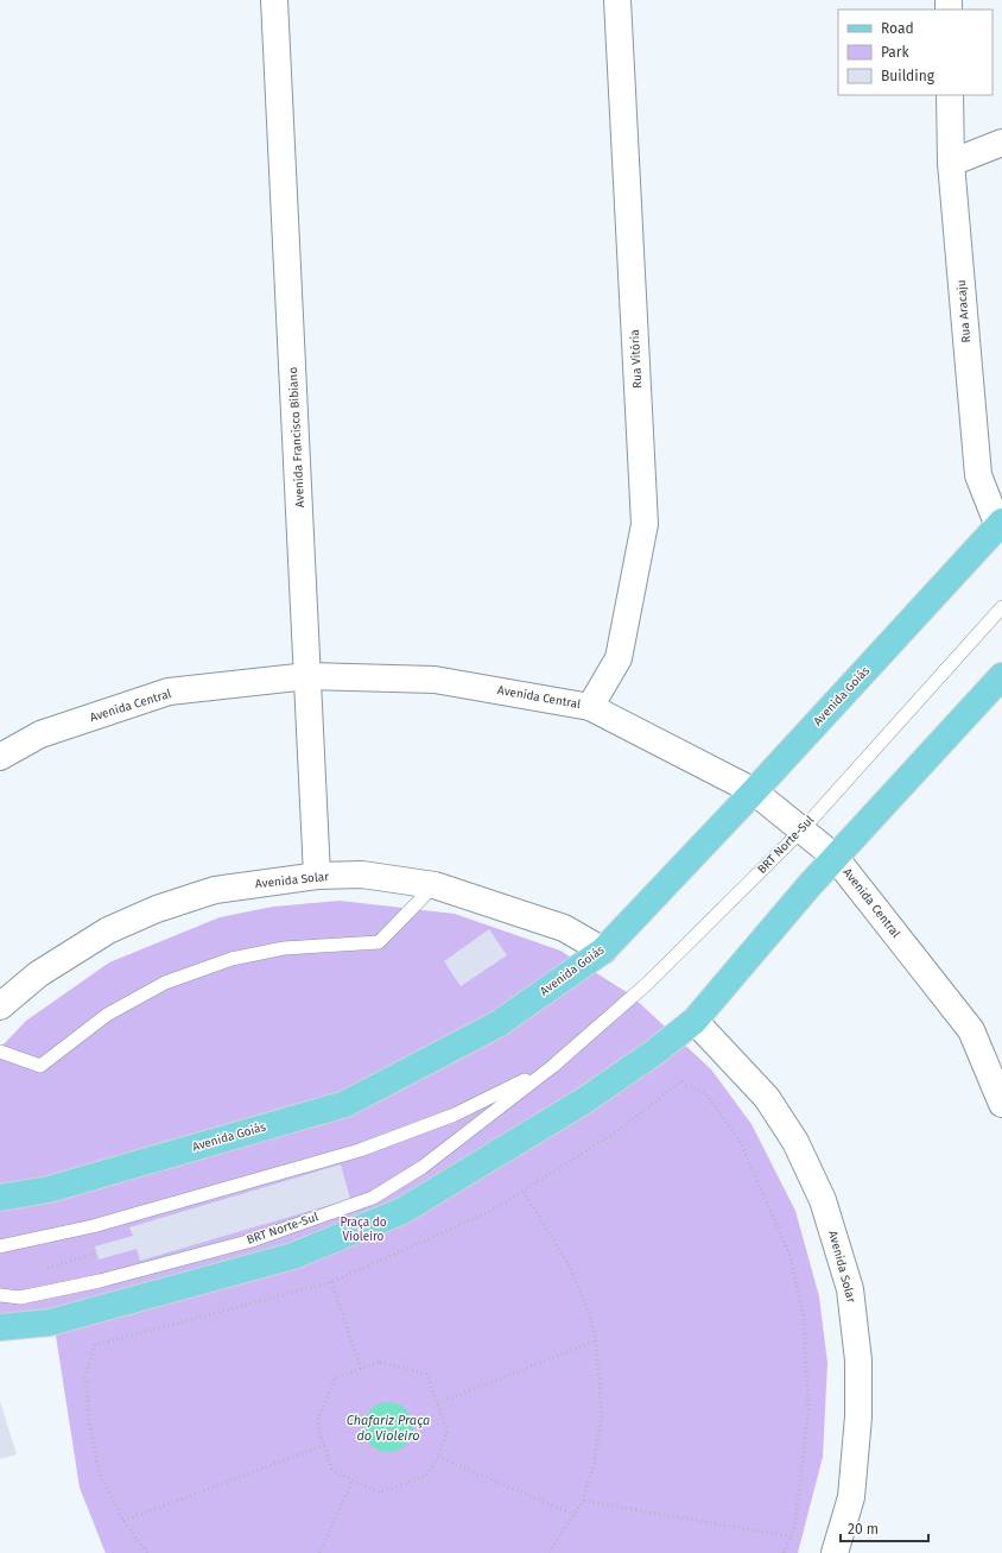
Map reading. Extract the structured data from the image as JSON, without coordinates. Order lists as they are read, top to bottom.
{
  "streets": {
    "main road": ["Avenida Goiás"],
    "street": [
      "Rua Aracaju",
      "Rua Vitória",
      "Avenida Francisco Bibiano",
      "Avenida Central",
      "Avenida Solar"
    ],
    "lane": ["BRT Norte-Sul"]
  },
  "crossings": [
    ["Rua Aracaju", "Avenida Goiás"],
    ["Rua Vitória", "Avenida Central"],
    ["Avenida Francisco Bibiano", "Avenida Central"],
    ["Avenida Francisco Bibiano", "Avenida Solar"],
    ["Avenida Goiás", "Avenida Central"],
    ["Avenida Goiás", "Avenida Solar"],
    ["Avenida Central", "BRT Norte-Sul"]
  ],
  "water": ["Chafariz Praça do Violeiro"],
  "parks": ["Praça do Violeiro"],
  "legend": ["Road", "Park", "Building"],
  "scale_bar": "20 m"
}
